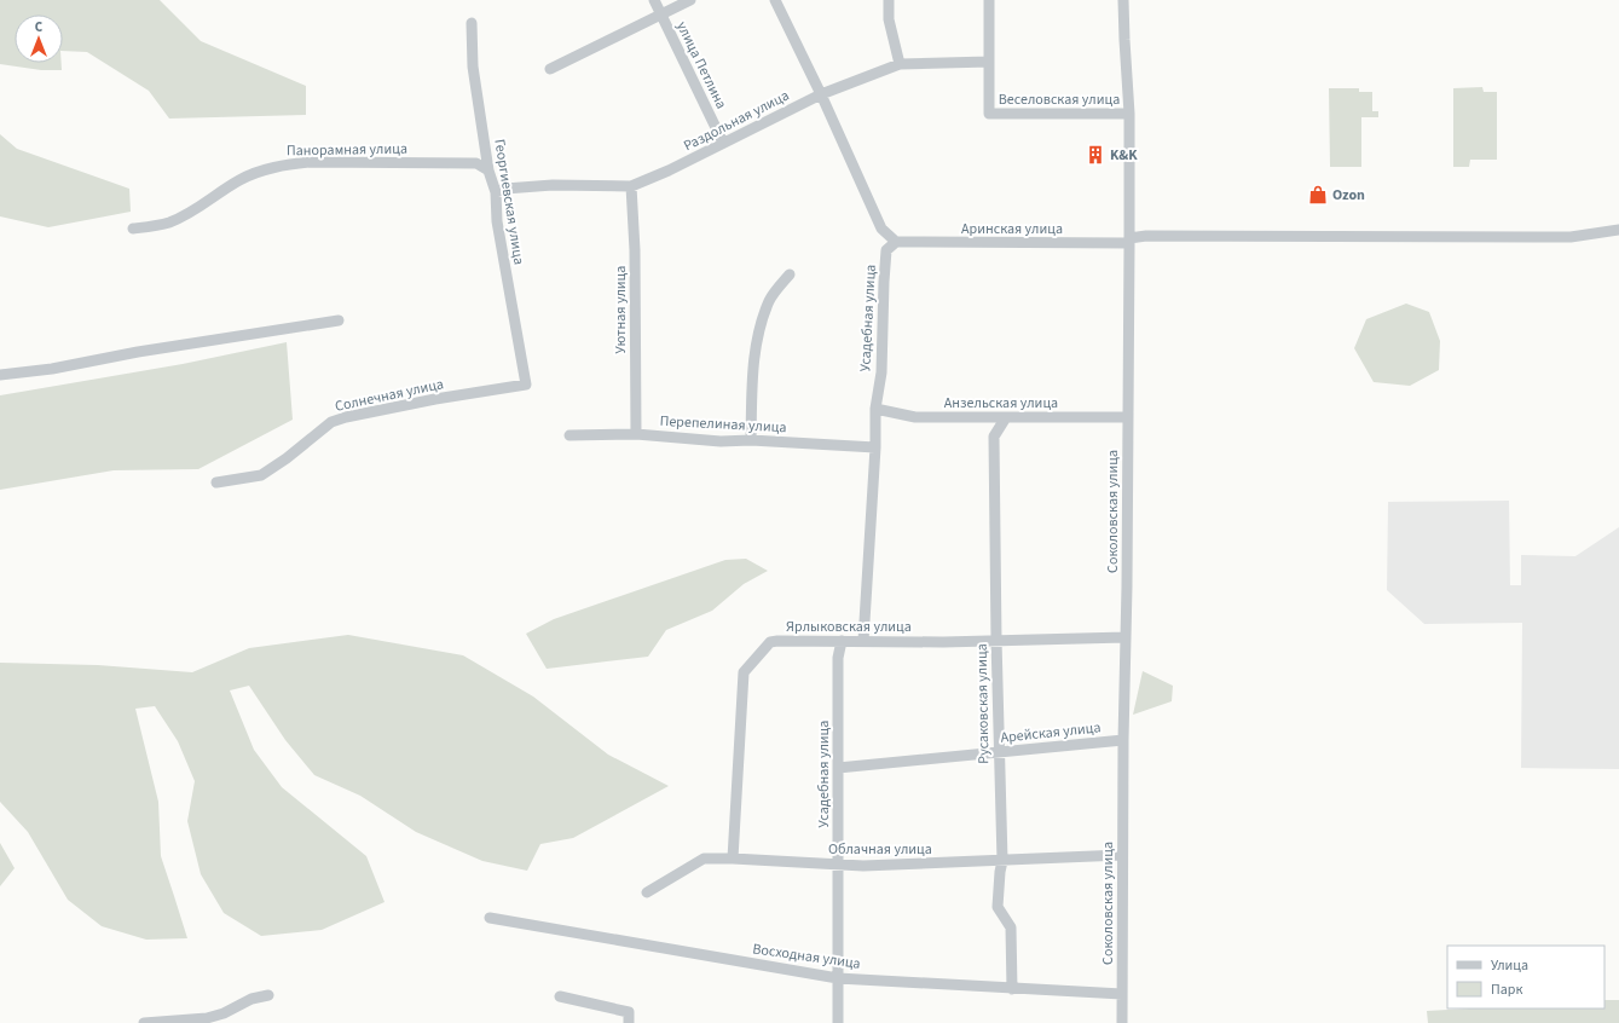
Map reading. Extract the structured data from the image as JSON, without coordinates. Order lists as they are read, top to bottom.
{
  "streets": {
    "street": [
      "улица Петлина",
      "Веселовская улица",
      "Раздольная улица",
      "Панорамная улица",
      "Георгиевская улица",
      "Аринская улица",
      "Уютная улица",
      "Усадебная улица",
      "Солнечная улица",
      "Анзельская улица",
      "Перепелиная улица",
      "Соколовская улица",
      "Ярлыковская улица",
      "Русаковская улица",
      "Арейская улица",
      "Облачная улица",
      "Восходная улица"
    ]
  },
  "crossings": [
    ["улица Петлина", "Раздольная улица"],
    ["Веселовская улица", "Раздольная улица"],
    ["Веселовская улица", "Соколовская улица"],
    ["Раздольная улица", "Георгиевская улица"],
    ["Раздольная улица", "Уютная улица"],
    ["Панорамная улица", "Георгиевская улица"],
    ["Георгиевская улица", "Солнечная улица"],
    ["Аринская улица", "Усадебная улица"],
    ["Аринская улица", "Соколовская улица"],
    ["Уютная улица", "Перепелиная улица"],
    ["Усадебная улица", "Анзельская улица"],
    ["Усадебная улица", "Перепелиная улица"],
    ["Усадебная улица", "Ярлыковская улица"],
    ["Усадебная улица", "Арейская улица"],
    ["Усадебная улица", "Облачная улица"],
    ["Усадебная улица", "Восходная улица"],
    ["Анзельская улица", "Соколовская улица"],
    ["Анзельская улица", "Русаковская улица"],
    ["Соколовская улица", "Ярлыковская улица"],
    ["Соколовская улица", "Арейская улица"],
    ["Соколовская улица", "Облачная улица"],
    ["Соколовская улица", "Восходная улица"],
    ["Ярлыковская улица", "Русаковская улица"],
    ["Ярлыковская улица", "Облачная улица"],
    ["Русаковская улица", "Арейская улица"],
    ["Русаковская улица", "Облачная улица"],
    ["Русаковская улица", "Восходная улица"]
  ],
  "places": {
    "building": ["K&K"],
    "shop": ["Ozon"]
  },
  "legend": ["Улица", "Парк"],
  "north": "top"
}
